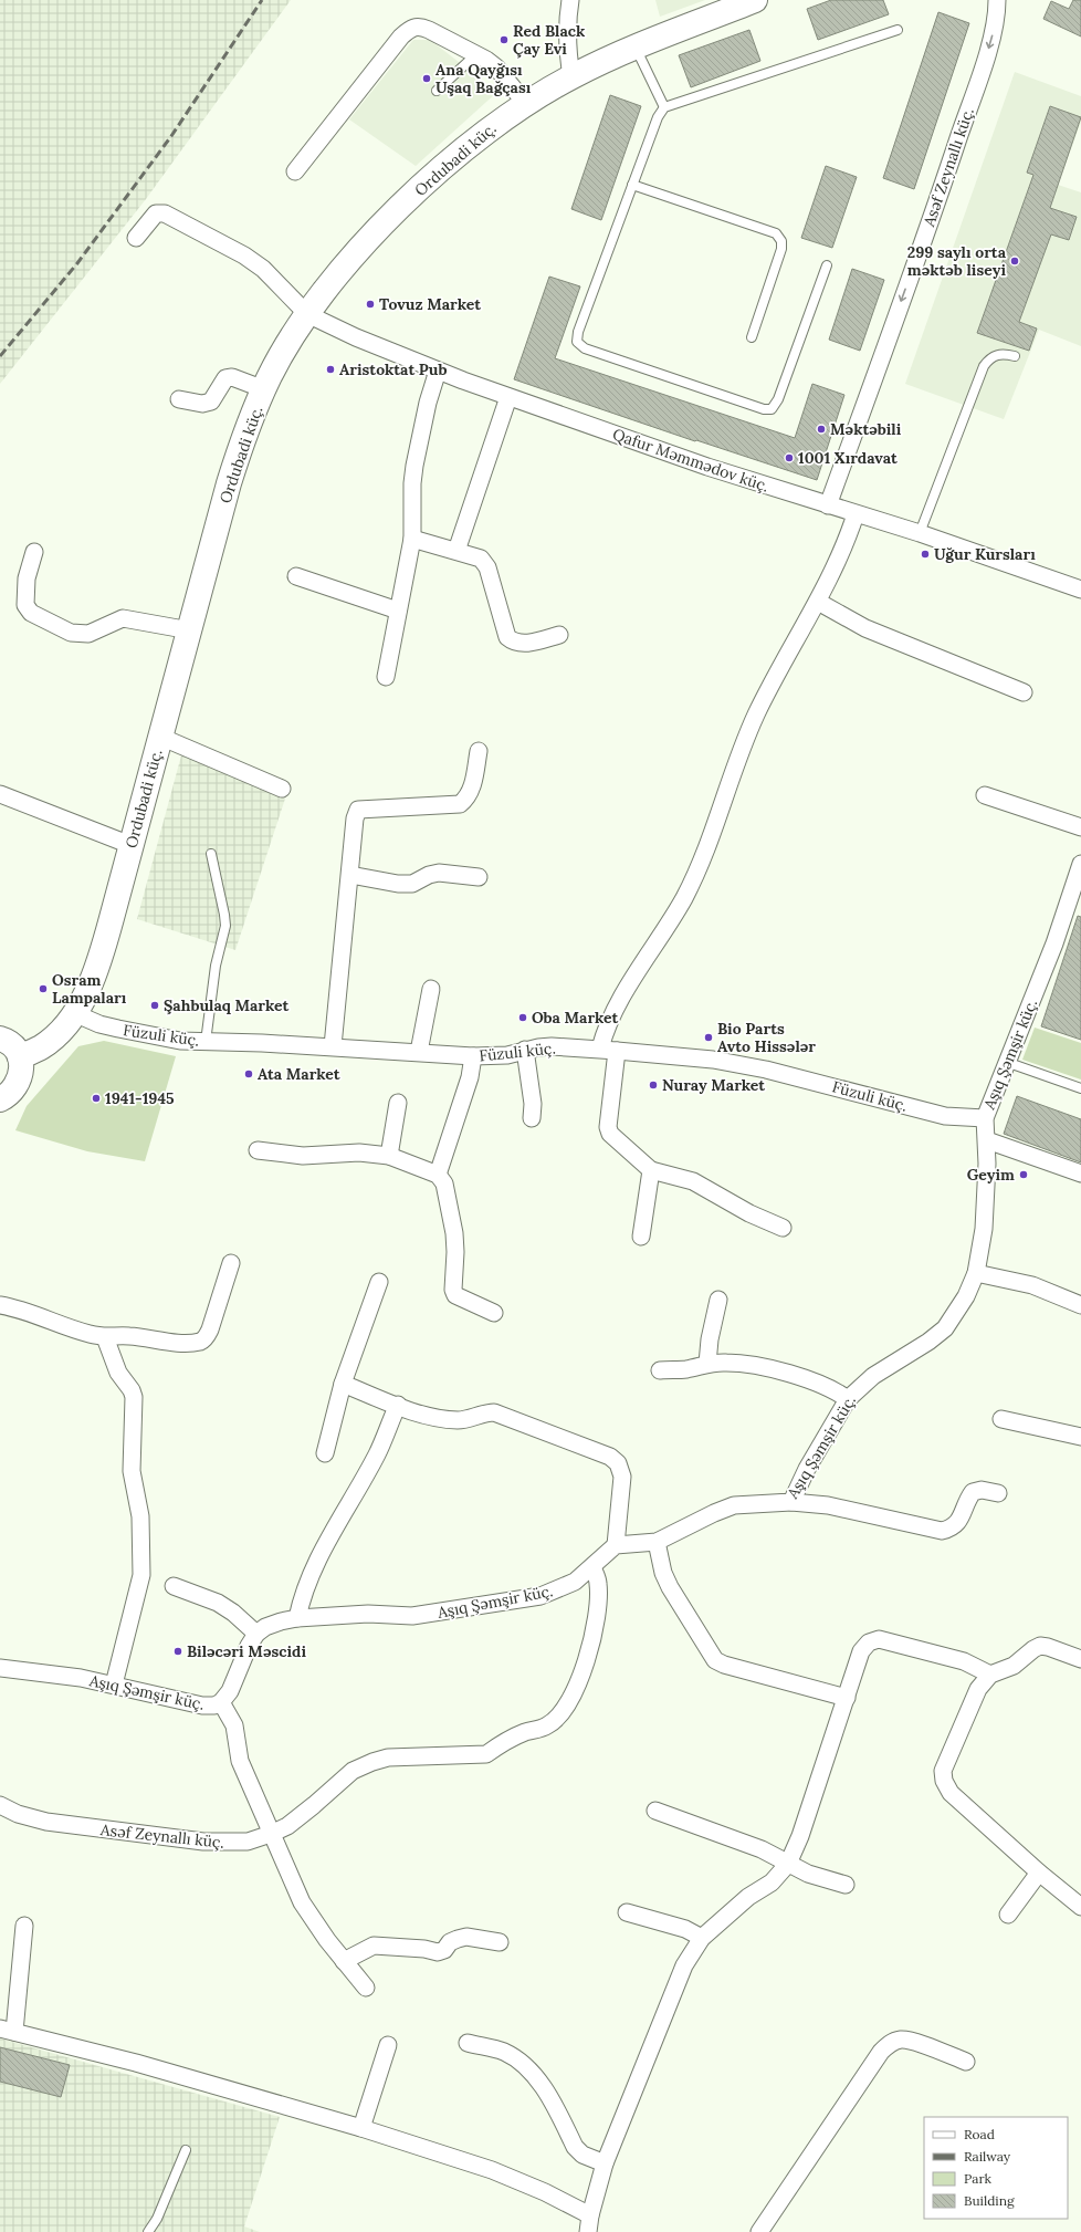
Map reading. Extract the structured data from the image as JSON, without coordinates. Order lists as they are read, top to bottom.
{
  "streets": {
    "main road": ["Ordubadi küç."],
    "street": [
      "Asəf Zeynallı küç.",
      "Qafur Məmmədov küç.",
      "Füzuli küç.",
      "Aşıq Şəmşir küç."
    ]
  },
  "crossings": [
    ["Ordubadi küç.", "Qafur Məmmədov küç."],
    ["Ordubadi küç.", "Füzuli küç."],
    ["Asəf Zeynallı küç.", "Qafur Məmmədov küç."],
    ["Asəf Zeynallı küç.", "Aşıq Şəmşir küç."],
    ["Füzuli küç.", "Aşıq Şəmşir küç."]
  ],
  "one_way": ["Asəf Zeynallı küç."],
  "places": [
    "Red Black Çay Evi",
    "Ana Qayğısı Uşaq Bağçası",
    "299 saylı orta məktəb liseyi",
    "Tovuz Market",
    "Aristoktat Pub",
    "Məktəbili",
    "1001 Xırdavat",
    "Uğur Kursları",
    "Osram Lampaları",
    "Şahbulaq Market",
    "Oba Market",
    "Bio Parts Avto Hissələr",
    "Ata Market",
    "Nuray Market",
    "1941-1945",
    "Geyim",
    "Biləcəri Məscidi"
  ],
  "legend": [
    "Road",
    "Railway",
    "Park",
    "Building"
  ]
}
